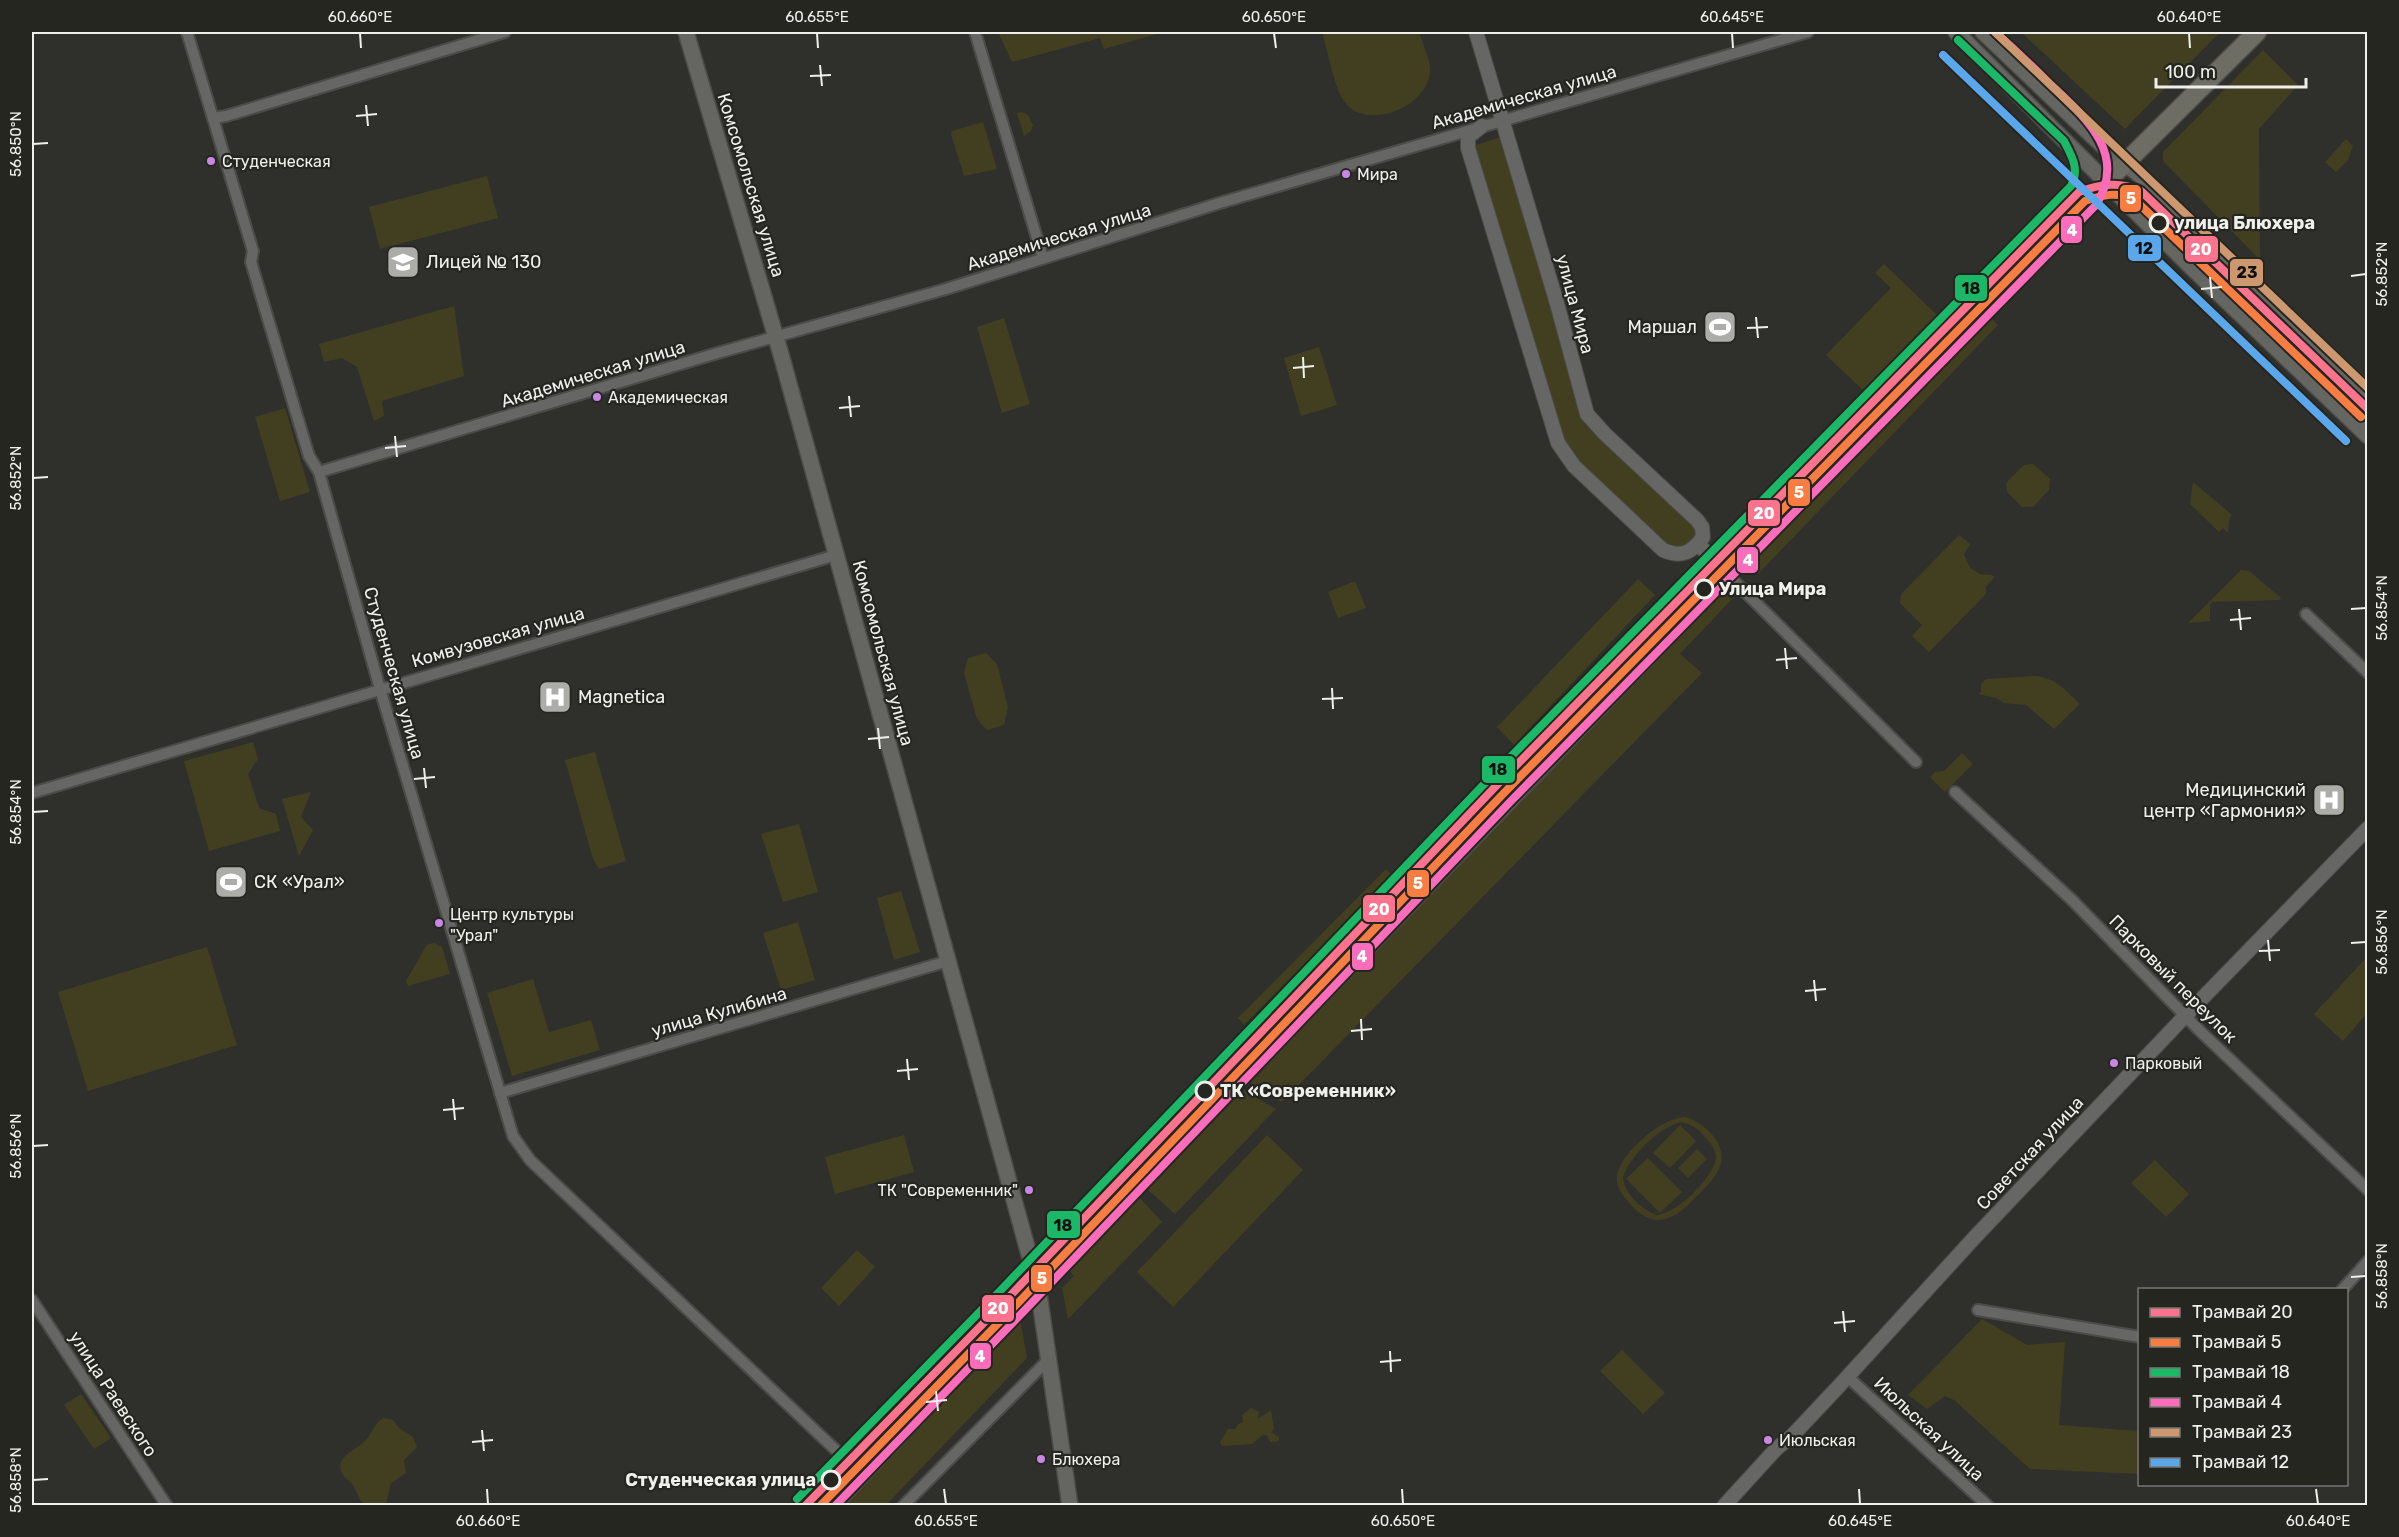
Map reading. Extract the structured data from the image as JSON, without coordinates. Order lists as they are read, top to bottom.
{
  "streets": {
    "main road": ["Комсомольская улица"],
    "street": [
      "Академическая улица",
      "улица Мира",
      "Комвузовская улица",
      "Студенческая улица",
      "Парковый переулок",
      "улица Кулибина",
      "Советская улица",
      "улица Раевского",
      "Июльская улица"
    ]
  },
  "crossings": [
    ["Академическая улица", "Комсомольская улица"],
    ["Академическая улица", "улица Мира"],
    ["Академическая улица", "Студенческая улица"],
    ["Комсомольская улица", "Комвузовская улица"],
    ["Комсомольская улица", "улица Кулибина"],
    ["Комвузовская улица", "Студенческая улица"],
    ["Студенческая улица", "улица Кулибина"],
    ["Парковый переулок", "Советская улица"],
    ["Советская улица", "Июльская улица"]
  ],
  "places": {
    "other": [
      "Студенческая",
      "Мира",
      "улица Блюхера",
      "Академическая",
      "Улица Мира",
      "Центр культуры \"Урал\"",
      "Парковый",
      "ТК «Современник»",
      "ТК \"Современник\"",
      "Июльская",
      "Блюхера",
      "Студенческая улица"
    ],
    "school or university": ["Лицей № 130"],
    "sports": ["Маршал", "СК «Урал»"],
    "hospital": ["Magnetica", "Медицинский центр «Гармония»"]
  },
  "lines": [
    "tram line 4",
    "tram line 23",
    "tram line 18",
    "tram line 12",
    "tram line 20",
    "tram line 5"
  ],
  "legend": [
    "Трамвай 20",
    "Трамвай 5",
    "Трамвай 18",
    "Трамвай 4",
    "Трамвай 23",
    "Трамвай 12"
  ],
  "scale_bar": "100 m",
  "coordinates": [
    "60.660°E",
    "60.655°E",
    "60.650°E",
    "60.645°E",
    "60.640°E",
    "56.850°N",
    "56.852°N",
    "56.854°N",
    "56.856°N",
    "56.858°N"
  ]
}
